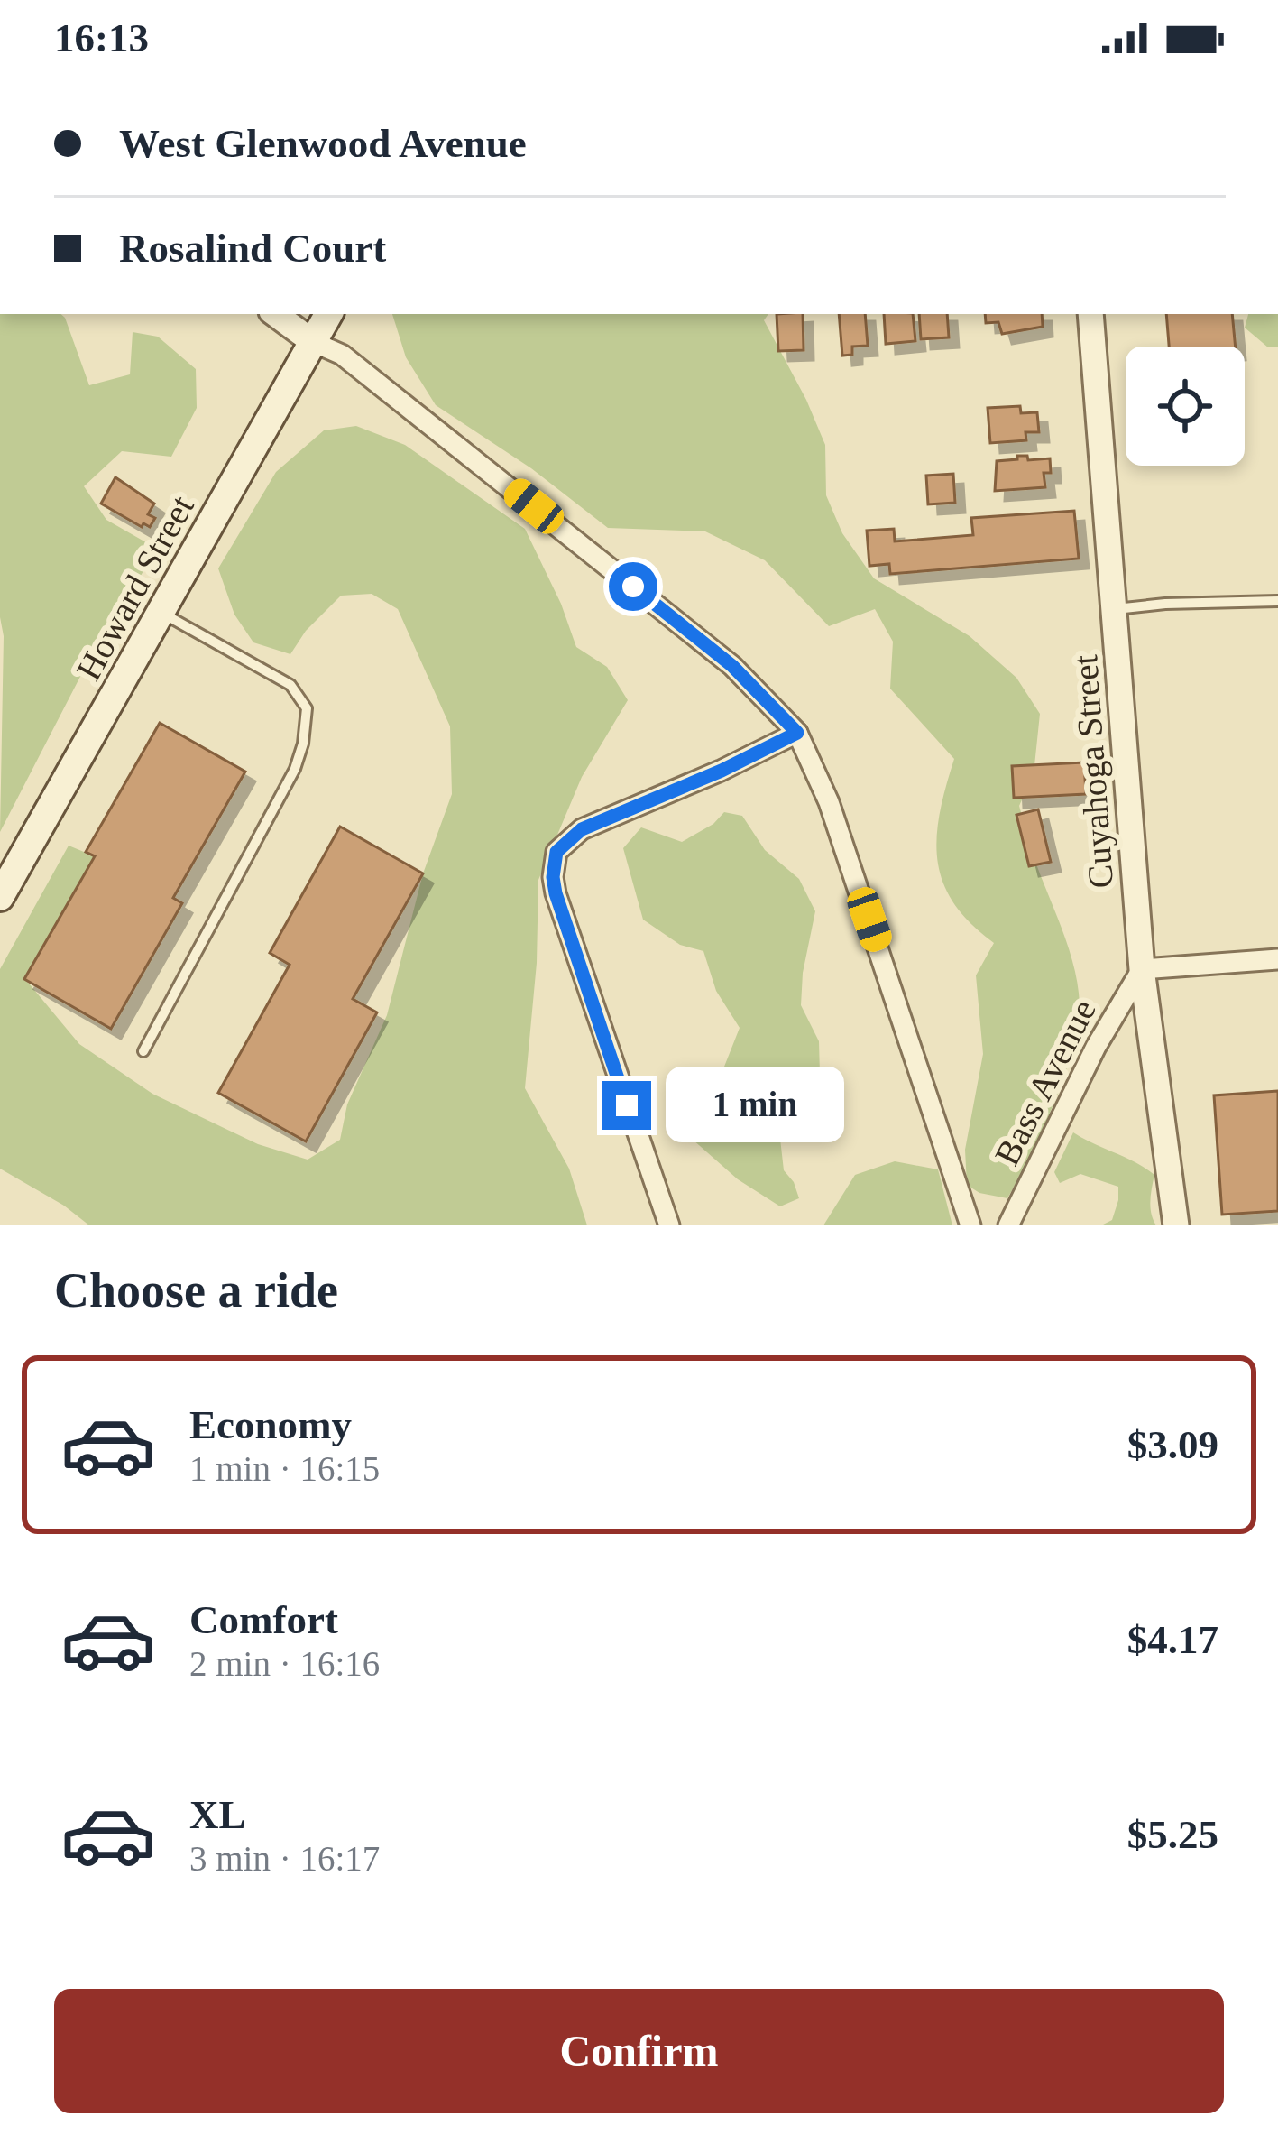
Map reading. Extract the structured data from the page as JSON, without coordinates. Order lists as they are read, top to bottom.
{
  "streets": {
    "main road": ["Howard Street"],
    "street": ["Cuyahoga Street", "Bass Avenue"]
  },
  "crossings": [
    ["Cuyahoga Street", "Bass Avenue"]
  ],
  "page": {
    "status": "16:13",
    "banner": ["West Glenwood Avenue", "Rosalind Court"],
    "bubble": "1 min",
    "heading": "Choose a ride",
    "list": [
      {
        "name": "Economy",
        "note": "1 min · 16:15",
        "value": "$3.09"
      },
      {
        "name": "Comfort",
        "note": "2 min · 16:16",
        "value": "$4.17"
      },
      {
        "name": "XL",
        "note": "3 min · 16:17",
        "value": "$5.25"
      }
    ],
    "buttons": "Confirm"
  }
}
